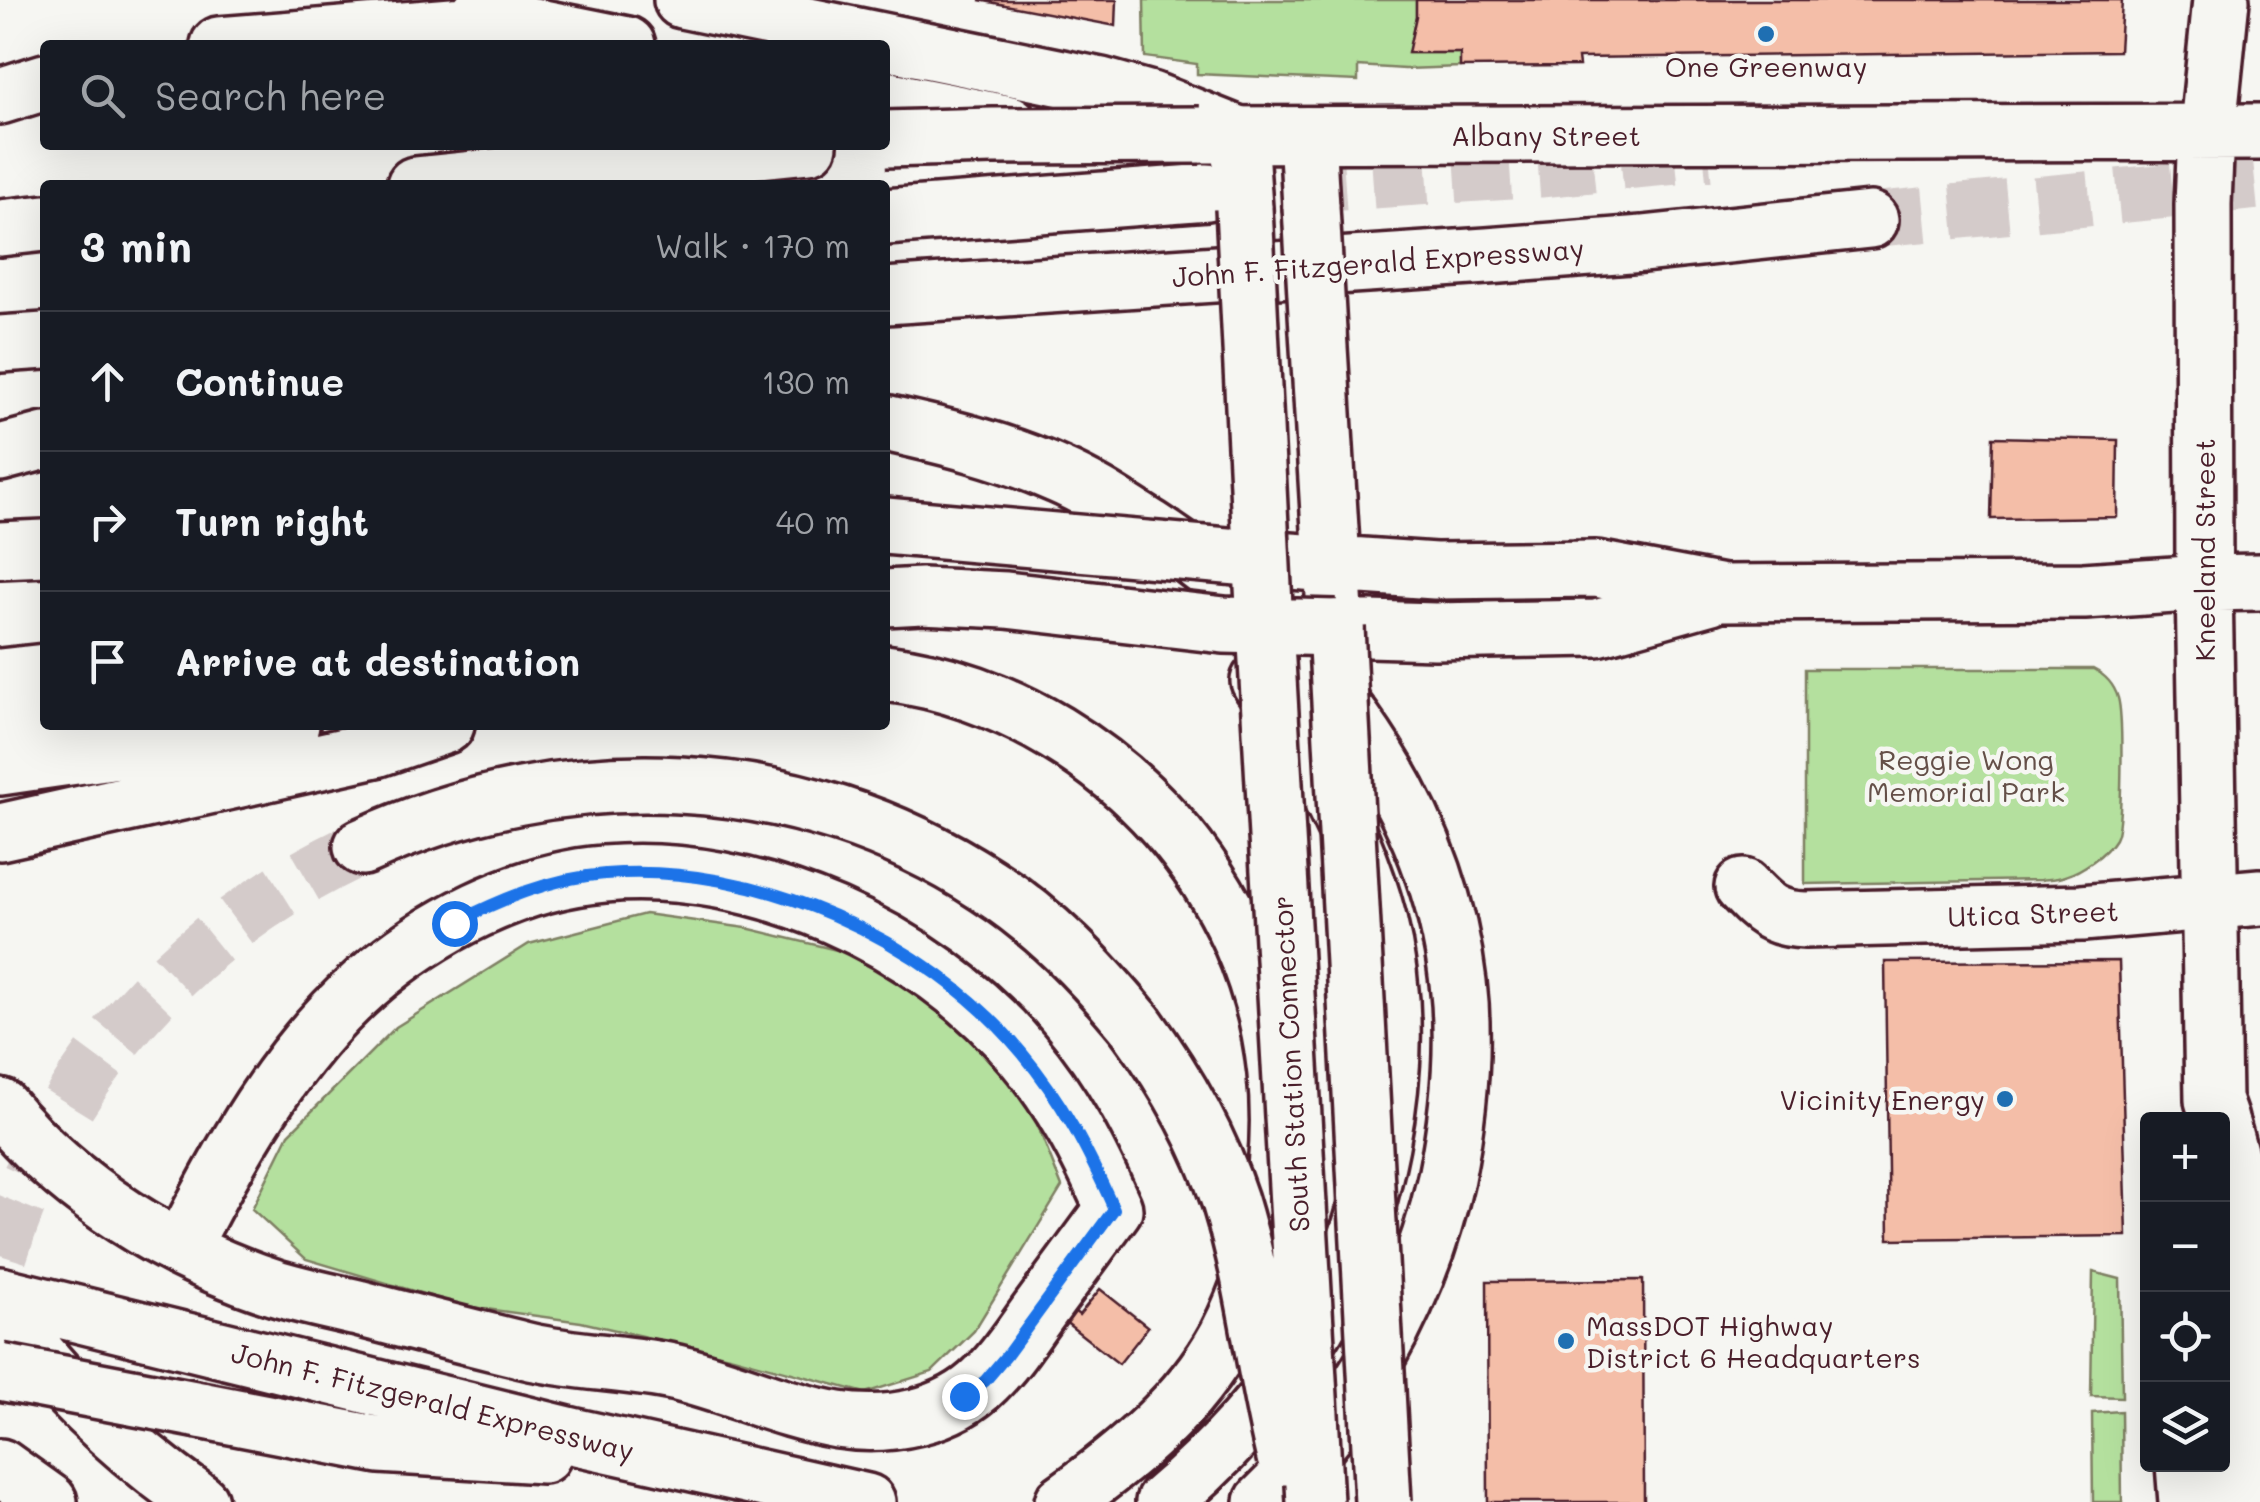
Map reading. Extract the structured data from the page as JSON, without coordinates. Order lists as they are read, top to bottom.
{
  "streets": {
    "main road": [
      "Albany Street",
      "John F. Fitzgerald Expressway",
      "Kneeland Street",
      "Utica Street",
      "South Station Connector"
    ]
  },
  "crossings": [
    ["Albany Street", "Kneeland Street"],
    ["Albany Street", "South Station Connector"],
    ["Kneeland Street", "Utica Street"]
  ],
  "parks": ["Reggie Wong Memorial Park"],
  "places": ["One Greenway", "Vicinity Energy", "MassDOT Highway District 6 Headquarters"],
  "page": {
    "search": "Search here",
    "heading": ["3 min", "Walk · 170 m"],
    "list": [
      ["Continue", "130 m"],
      ["Turn right", "40 m"],
      "Arrive at destination"
    ],
    "map_buttons": ["+", "−"]
  }
}
